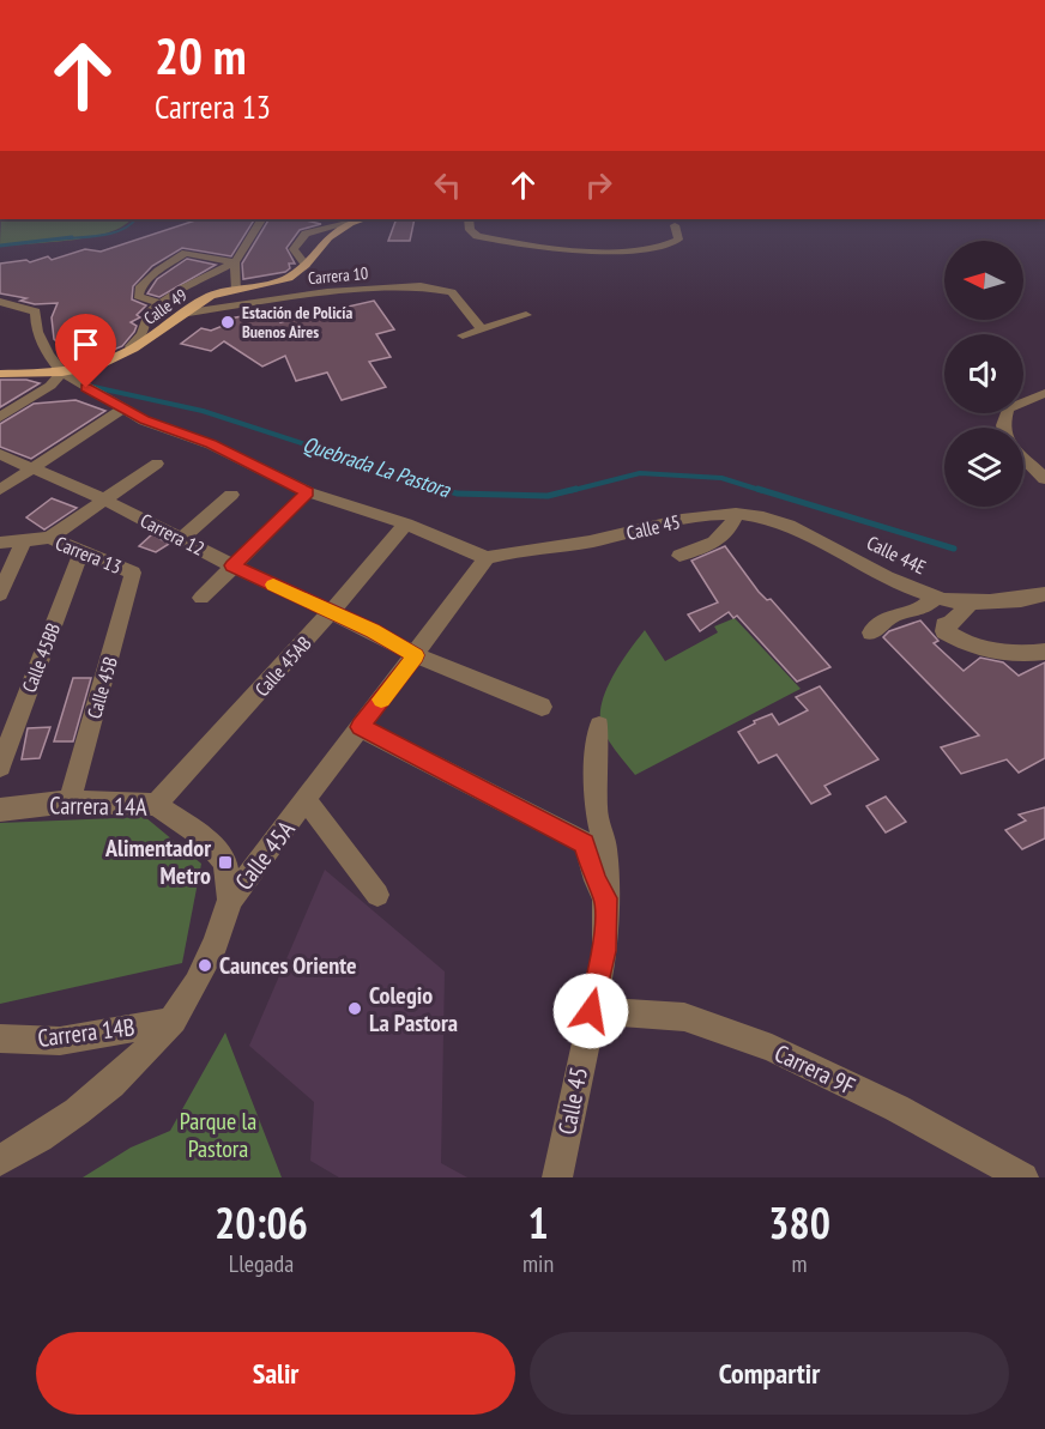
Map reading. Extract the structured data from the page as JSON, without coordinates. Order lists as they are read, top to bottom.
{
  "streets": {
    "main road": ["Calle 49"],
    "street": [
      "Carrera 10",
      "Calle 45",
      "Carrera 12",
      "Carrera 13",
      "Calle 44E",
      "Calle 45BB",
      "Calle 45AB",
      "Calle 45B",
      "Carrera 14A",
      "Calle 45A",
      "Carrera 14B",
      "Carrera 9F"
    ]
  },
  "crossings": [
    ["Carrera 10", "Calle 49"],
    ["Calle 45", "Calle 44E"],
    ["Calle 45", "Calle 45A"],
    ["Calle 45", "Carrera 9F"],
    ["Carrera 12", "Calle 45AB"],
    ["Carrera 12", "Calle 45A"],
    ["Carrera 13", "Calle 45BB"],
    ["Carrera 13", "Calle 45B"],
    ["Calle 45AB", "Carrera 14A"],
    ["Calle 45B", "Carrera 14A"],
    ["Carrera 14A", "Calle 45A"],
    ["Calle 45A", "Carrera 14B"]
  ],
  "water": ["Quebrada La Pastora"],
  "parks": ["Parque la Pastora"],
  "places": {
    "other": ["Estación de Policía Buenos Aires", "Caunces Oriente", "Colegio La Pastora"],
    "transit": ["Alimentador Metro"]
  },
  "north": "left",
  "page": {
    "turn": ["20 m", "Carrera 13"],
    "eta": [
      "20:06",
      "Llegada",
      "1",
      "min",
      "380",
      "m"
    ],
    "buttons": ["Salir", "Compartir"]
  }
}
